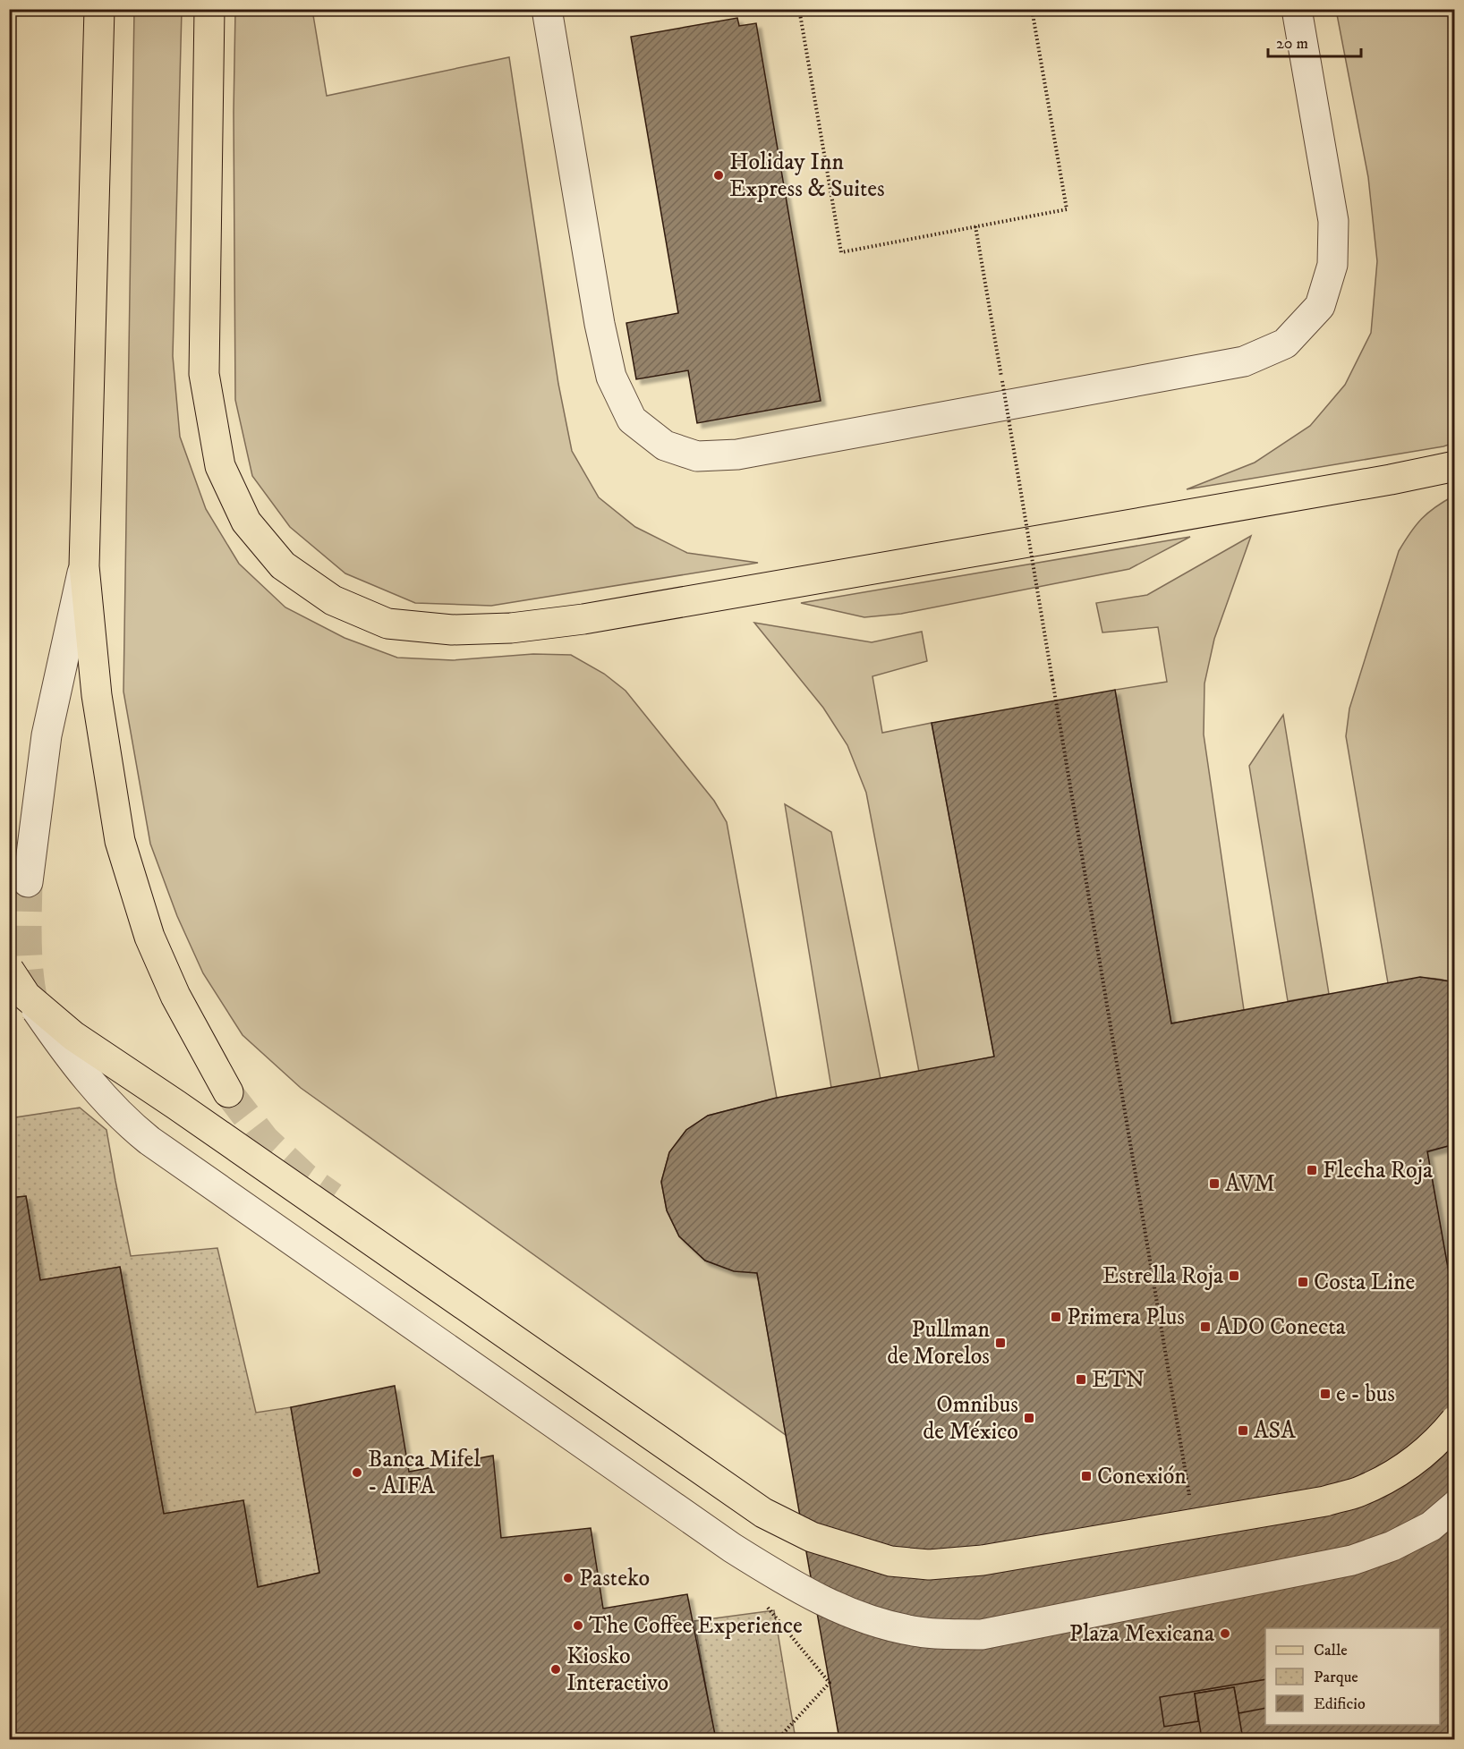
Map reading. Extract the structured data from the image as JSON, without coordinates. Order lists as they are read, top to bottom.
{
  "places": {
    "other": [
      "Holiday Inn Express & Suites",
      "Banca Mifel - AIFA",
      "Pasteko",
      "The Coffee Experience",
      "Plaza Mexicana",
      "Kiosko Interactivo"
    ],
    "transit": [
      "Flecha Roja",
      "AVM",
      "Estrella Roja",
      "Costa Line",
      "Primera Plus",
      "ADO Conecta",
      "Pullman de Morelos",
      "ETN",
      "e - bus",
      "Omnibus de México",
      "ASA",
      "Conexión"
    ]
  },
  "legend": ["Calle", "Parque", "Edificio"],
  "scale_bar": "20 m"
}
